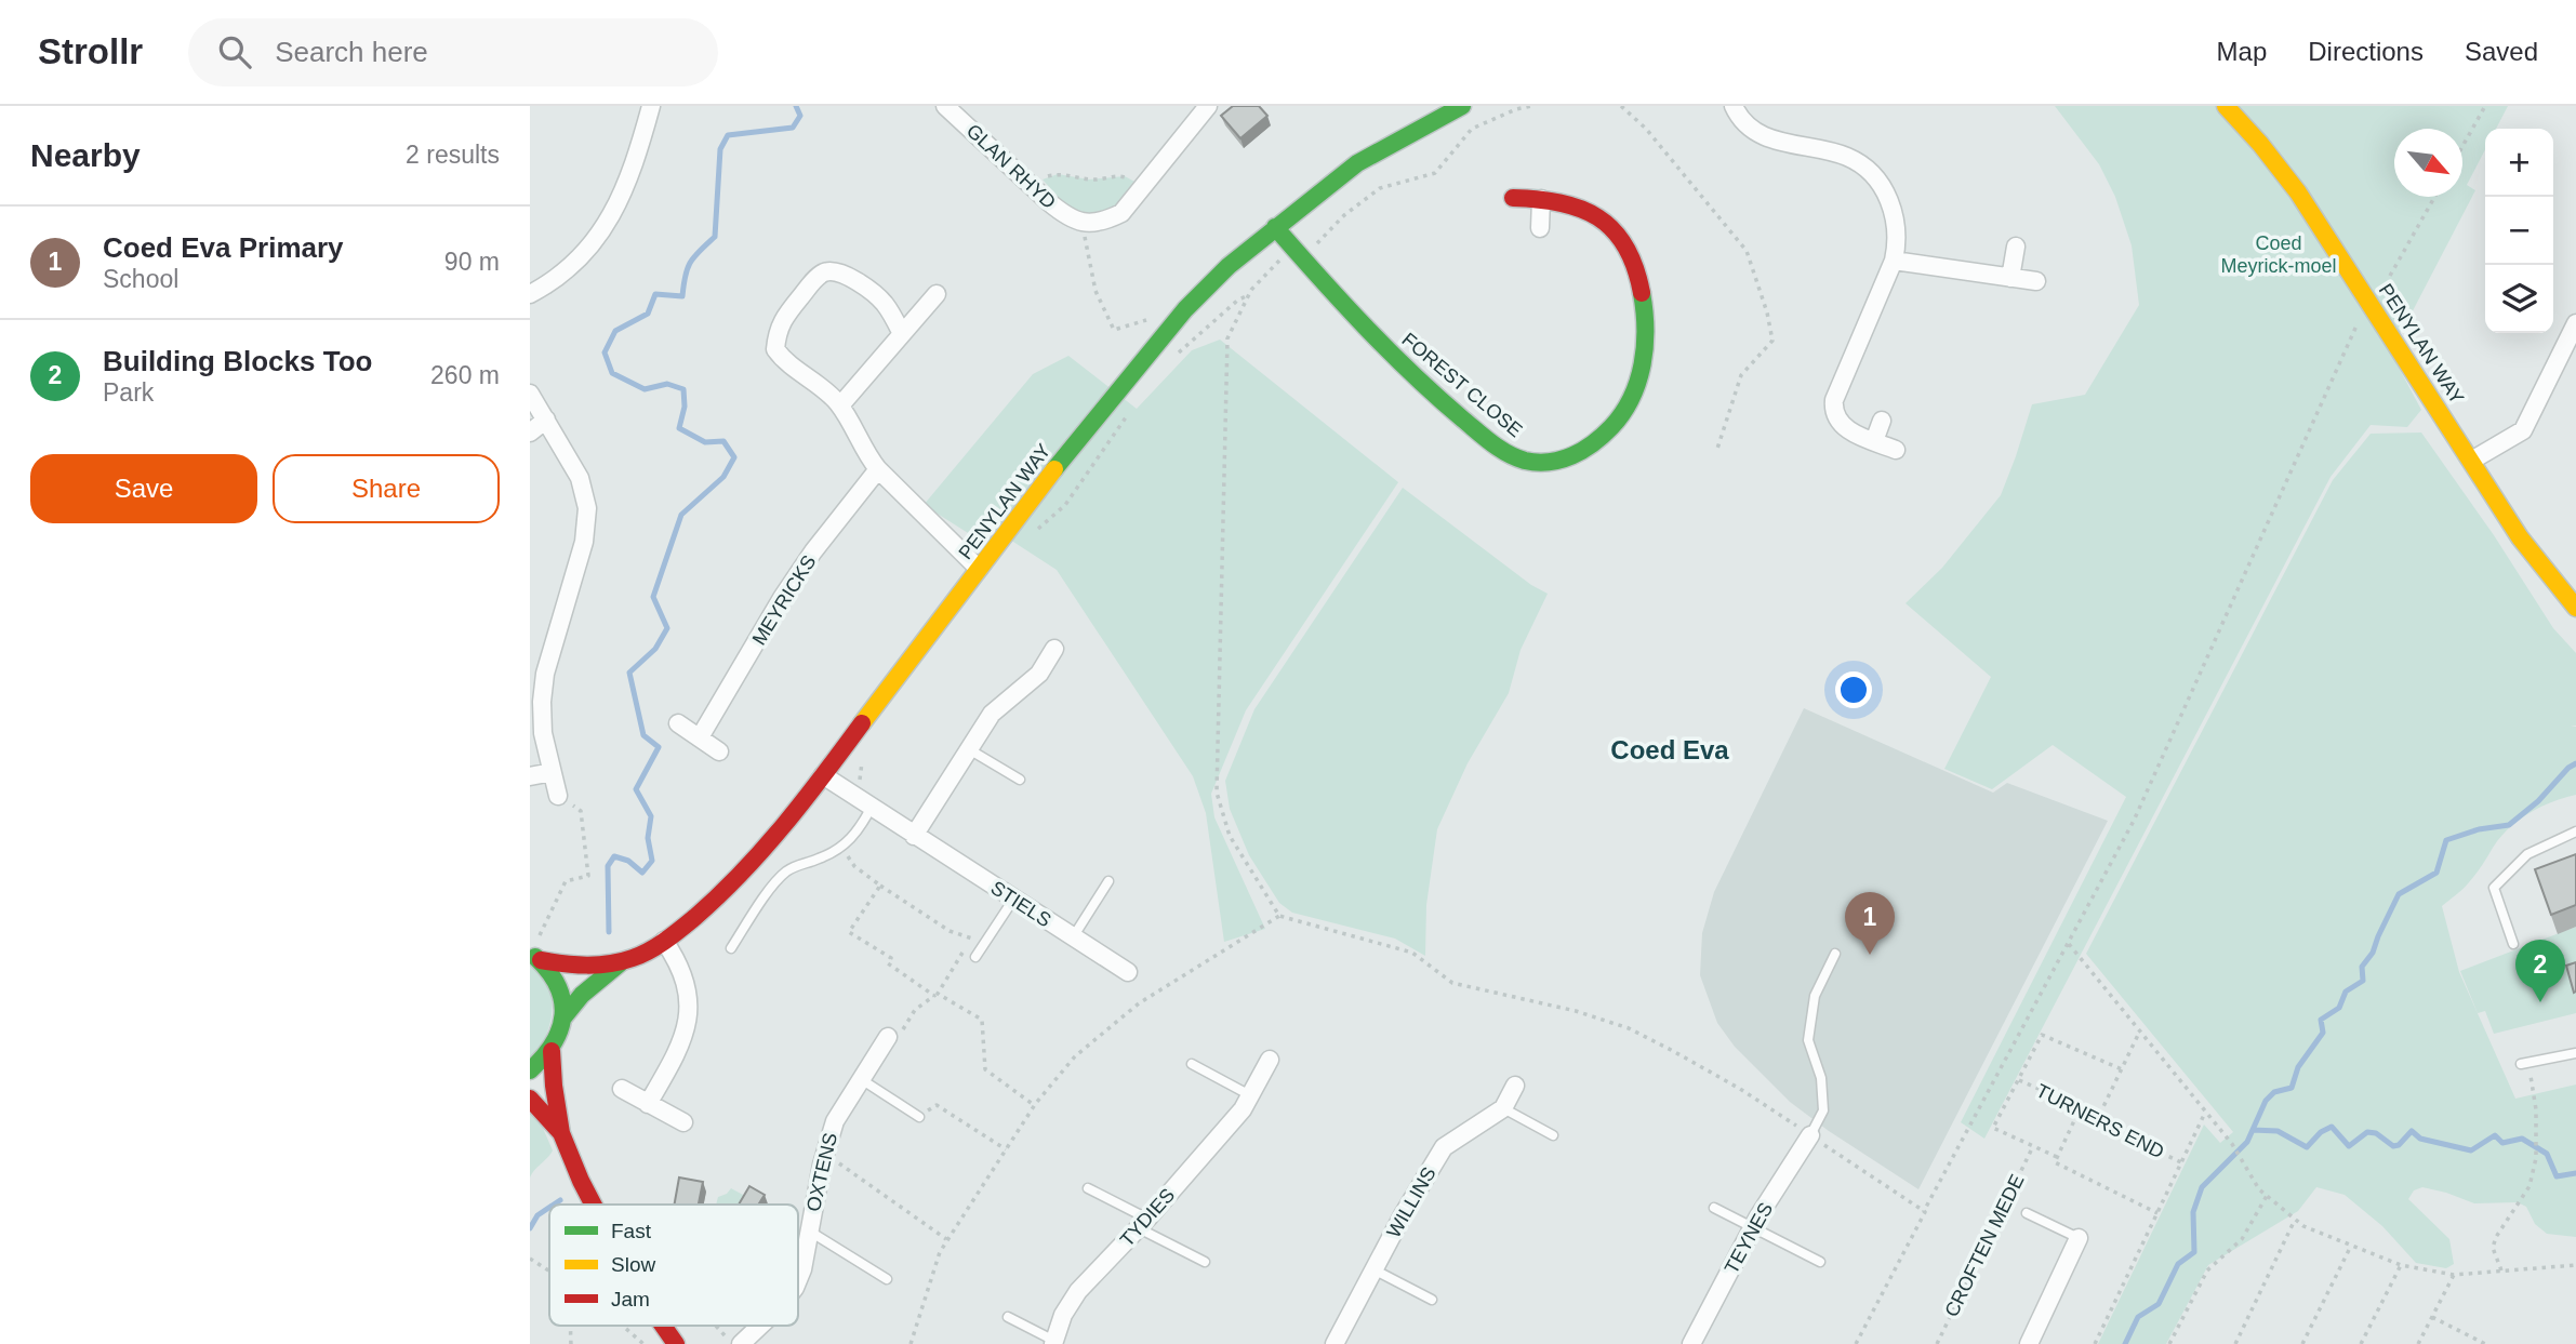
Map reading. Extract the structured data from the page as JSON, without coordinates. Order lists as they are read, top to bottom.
{
  "streets": {
    "street": [
      "GLAN RHYD",
      "PENYLAN WAY",
      "FOREST CLOSE",
      "MEYRICKS",
      "STIELS",
      "OXTENS",
      "WILLINS",
      "TYDIES",
      "TEYNES"
    ],
    "path": ["TURNERS END", "CROFTEN MEDE"]
  },
  "crossings": [
    ["PENYLAN WAY", "FOREST CLOSE"],
    ["PENYLAN WAY", "STIELS"]
  ],
  "districts": ["Coed Eva"],
  "parks": ["Coed Meyrick-moel"],
  "legend": ["Fast", "Slow", "Jam"],
  "north": "bottom right",
  "page": {
    "header": "Strollr",
    "search": "Search here",
    "nav": ["Map", "Directions", "Saved"],
    "heading": ["Nearby", "2 results"],
    "map_buttons": ["+", "−"],
    "list": [
      {
        "mark": "1",
        "name": "Coed Eva Primary",
        "note": "School",
        "value": "90 m"
      },
      {
        "mark": "2",
        "name": "Building Blocks Too",
        "note": "Park",
        "value": "260 m"
      }
    ],
    "buttons": ["Save", "Share"],
    "pins": ["1", "2"]
  }
}
